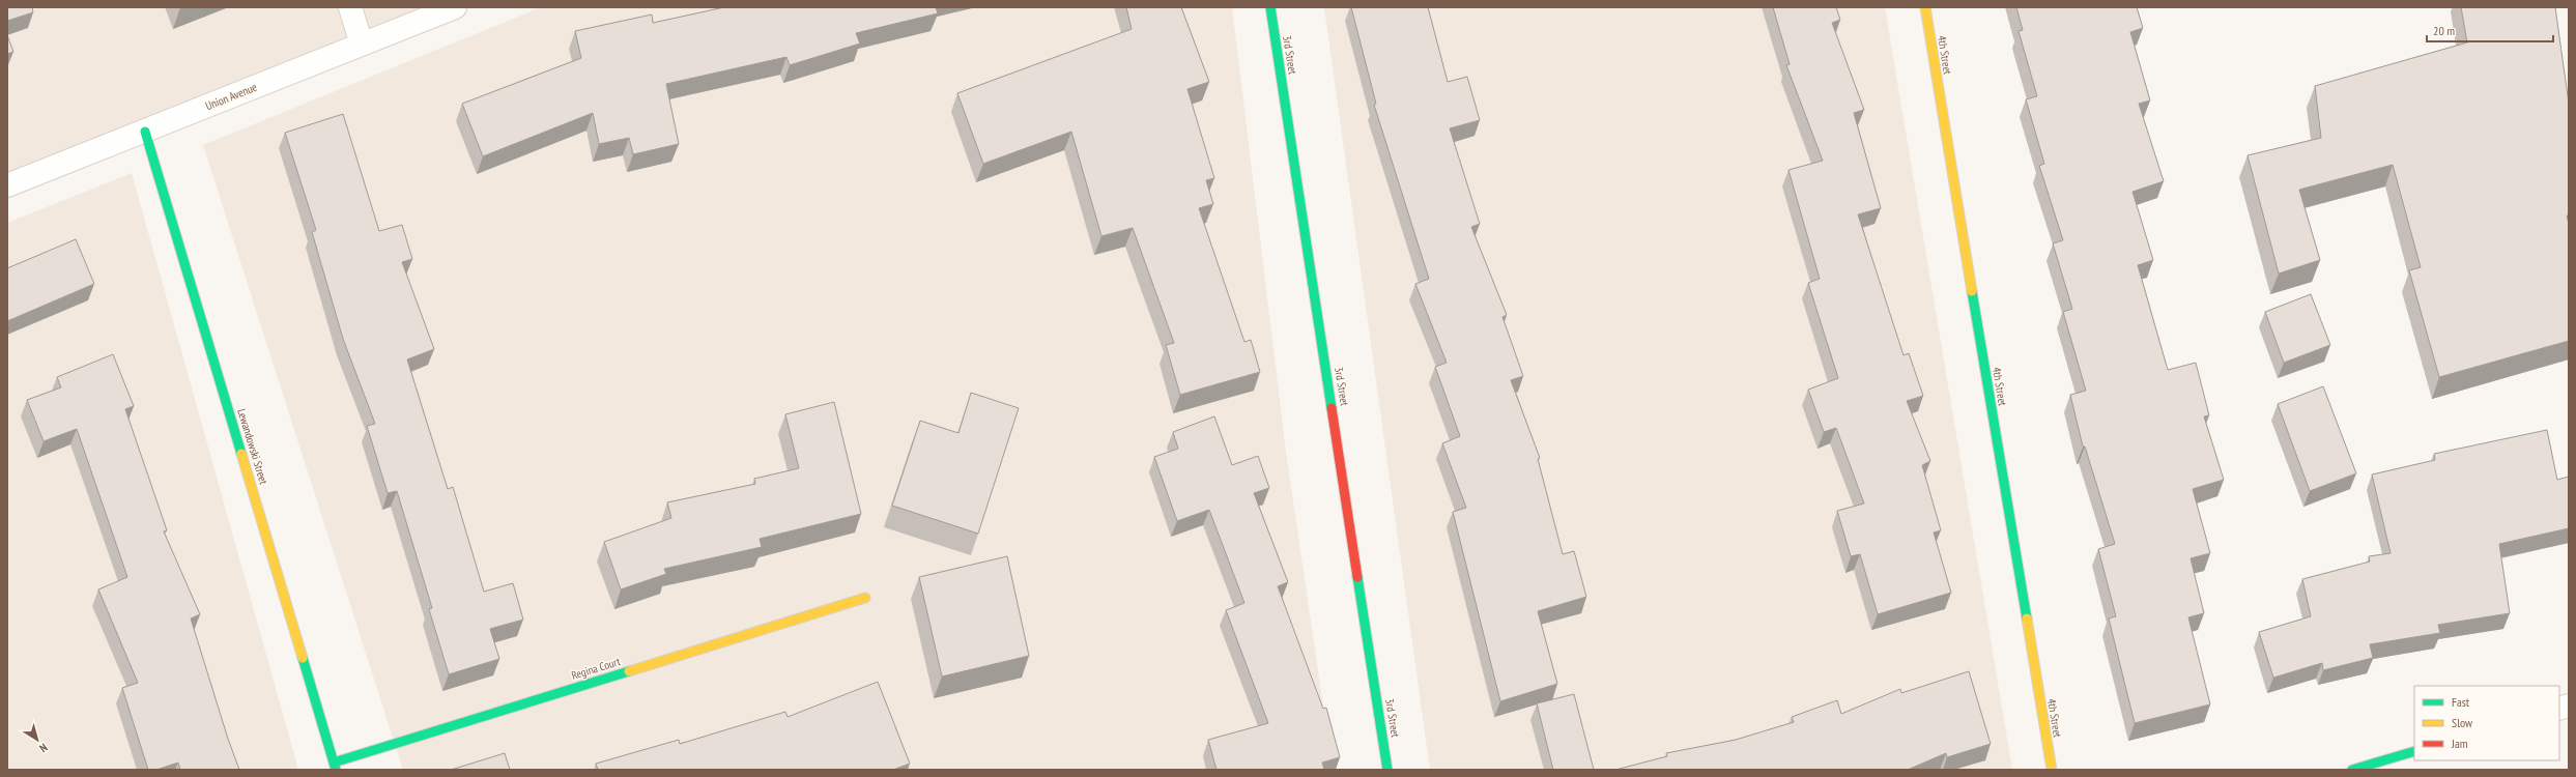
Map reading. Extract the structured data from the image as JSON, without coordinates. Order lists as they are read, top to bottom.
{
  "streets": {
    "street": [
      "3rd Street",
      "4th Street",
      "Union Avenue",
      "Lewandowski Street",
      "Regina Court"
    ]
  },
  "crossings": [
    ["Union Avenue", "Lewandowski Street"],
    ["Lewandowski Street", "Regina Court"]
  ],
  "legend": ["Fast", "Slow", "Jam"],
  "scale_bar": "20 m",
  "north": "bottom right"
}
